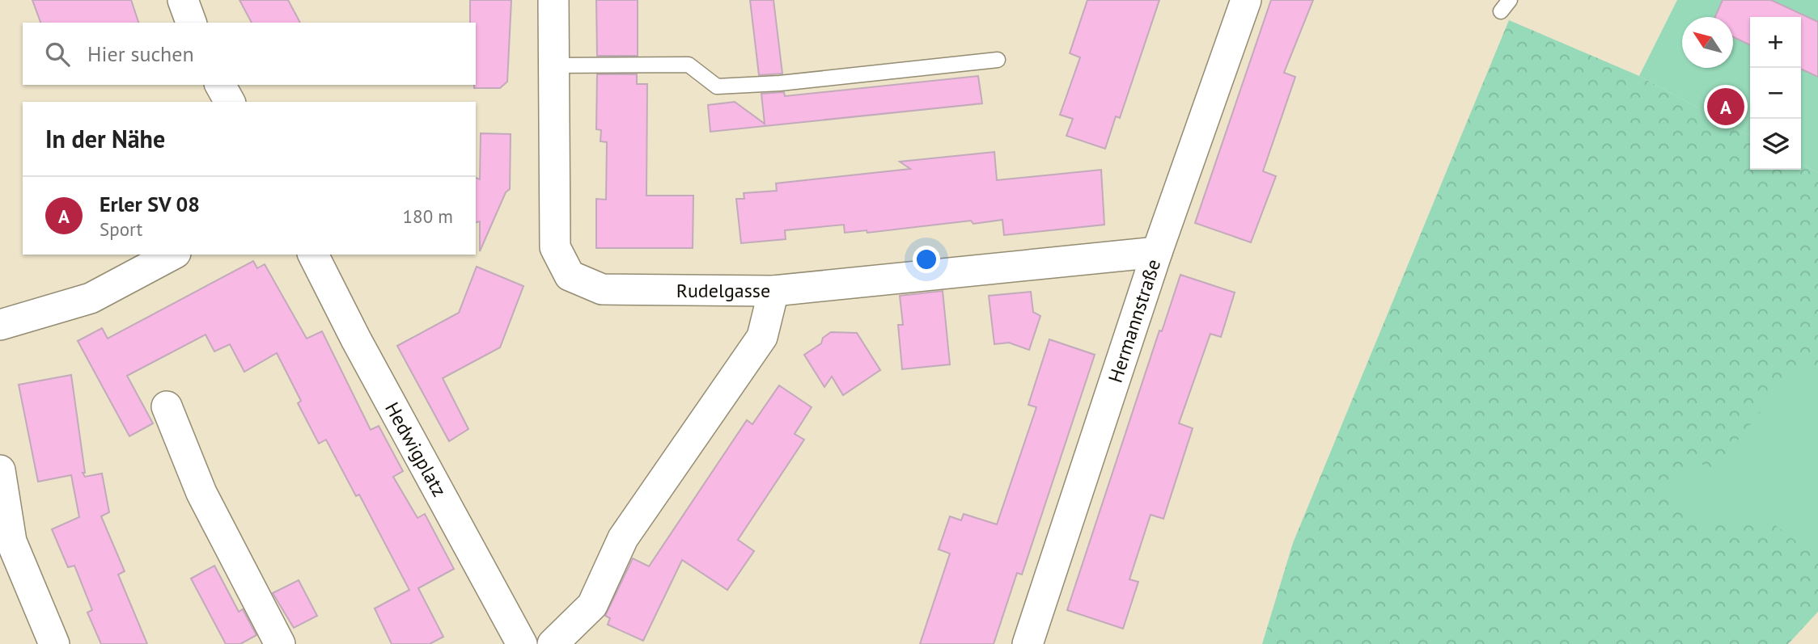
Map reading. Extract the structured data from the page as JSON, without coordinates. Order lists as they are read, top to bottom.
{
  "streets": {
    "street": ["Rudelgasse", "Hermannstraße", "Hedwigplatz"]
  },
  "crossings": [
    ["Rudelgasse", "Hermannstraße"]
  ],
  "north": "top left",
  "page": {
    "map_buttons": ["+", "−"],
    "search": "Hier suchen",
    "pins": "A",
    "heading": "In der Nähe",
    "list": [
      {
        "mark": "A",
        "name": "Erler SV 08",
        "note": "Sport",
        "value": "180 m"
      }
    ]
  }
}
